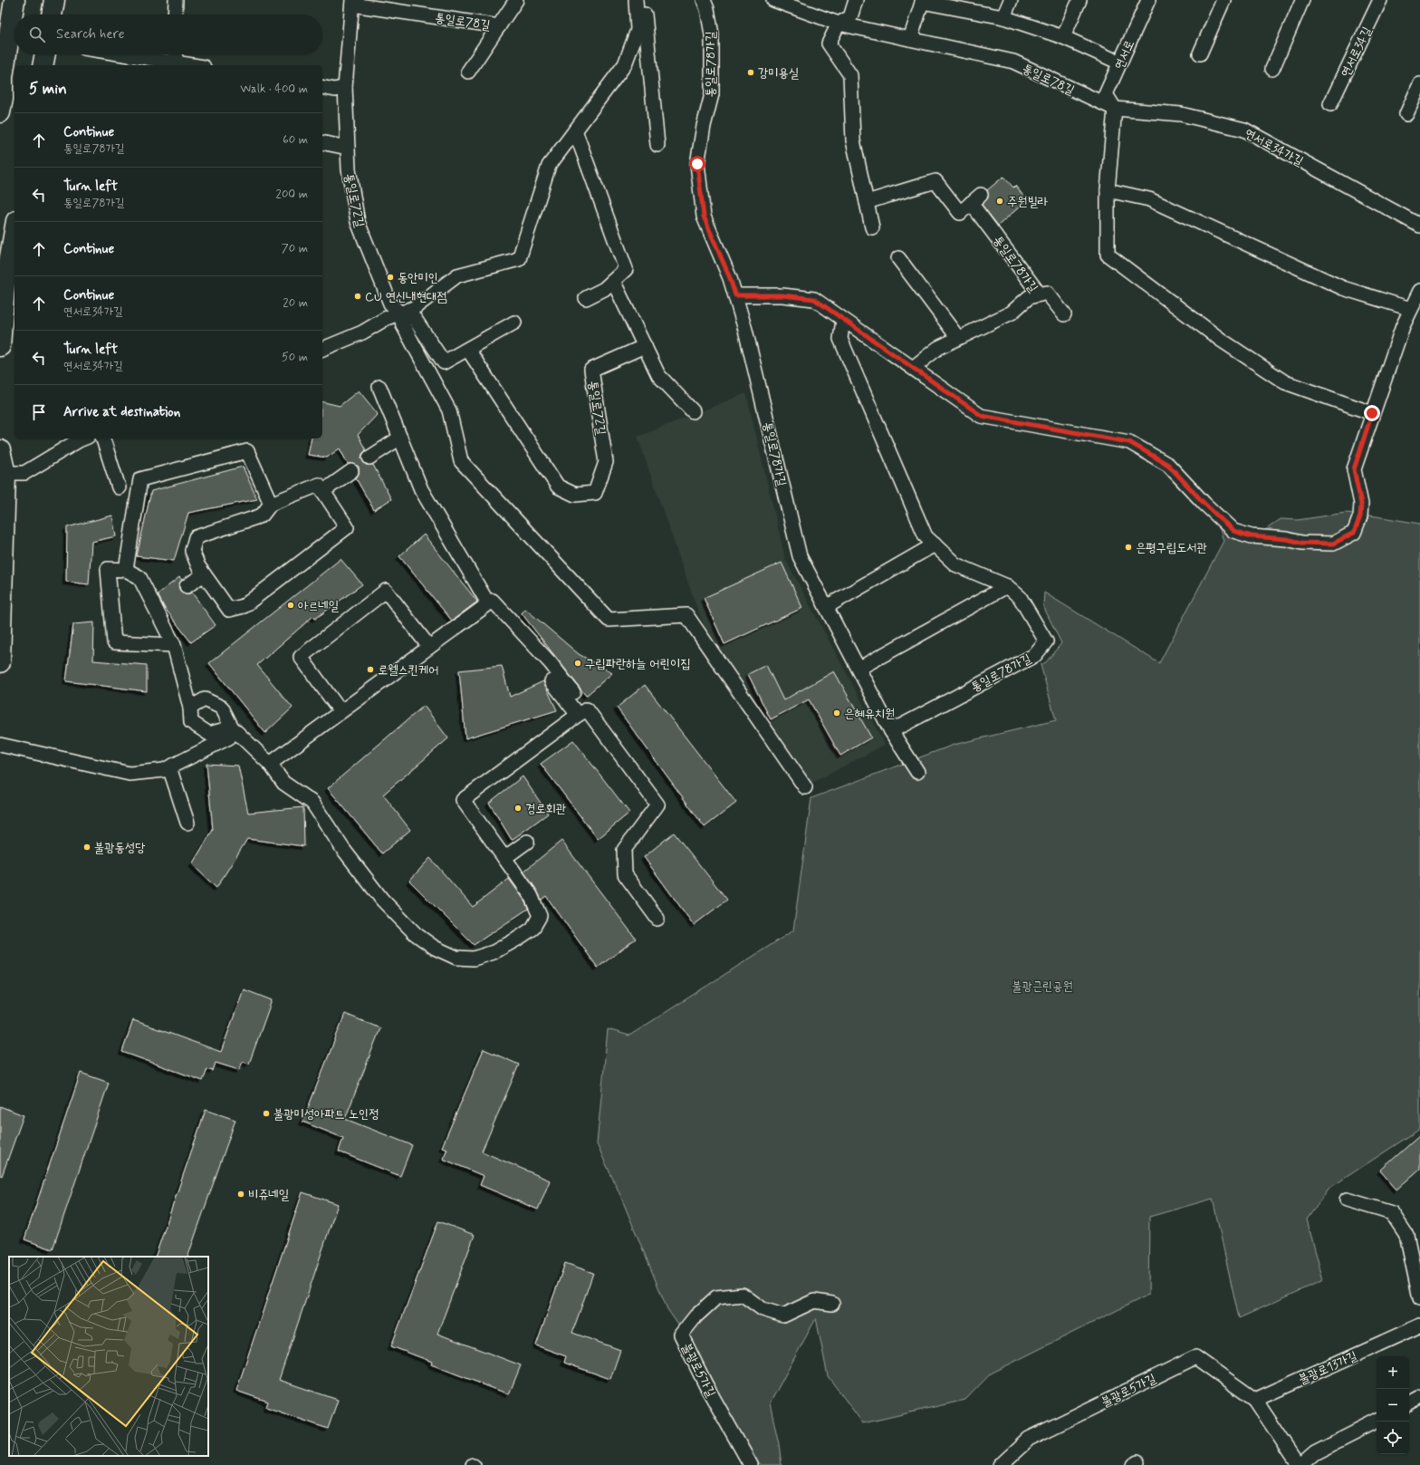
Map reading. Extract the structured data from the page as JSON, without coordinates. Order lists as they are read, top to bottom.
{
  "streets": {
    "street": [
      "통일로78길",
      "연서로34길",
      "연서로",
      "통일로78가길",
      "연서로34가길",
      "통일로72길",
      "불광로13가길",
      "불광로5가길"
    ]
  },
  "crossings": [
    ["통일로78길", "연서로"],
    ["통일로78길", "연서로34가길"],
    ["통일로78길", "통일로72길"],
    ["연서로", "연서로34가길"],
    ["불광로13가길", "불광로5가길"]
  ],
  "parks": ["불광근린공원"],
  "places": [
    "강미용실",
    "주원빌라",
    "동안미인",
    "CU 연신내현대점",
    "은평구립도서관",
    "아르네일",
    "구립파란하늘 어린이집",
    "로웰스킨케어",
    "은혜유치원",
    "경로회관",
    "불광동성당",
    "불광미성아파트 노인정",
    "비쥬네일"
  ],
  "page": {
    "search": "Search here",
    "heading": ["5 min", "Walk · 400 m"],
    "list": [
      ["Continue", "통일로78가길", "60 m"],
      ["Turn left", "통일로78가길", "200 m"],
      ["Continue", "70 m"],
      ["Continue", "연서로34가길", "20 m"],
      ["Turn left", "연서로34가길", "50 m"],
      "Arrive at destination"
    ],
    "map_buttons": ["+", "−"]
  }
}
